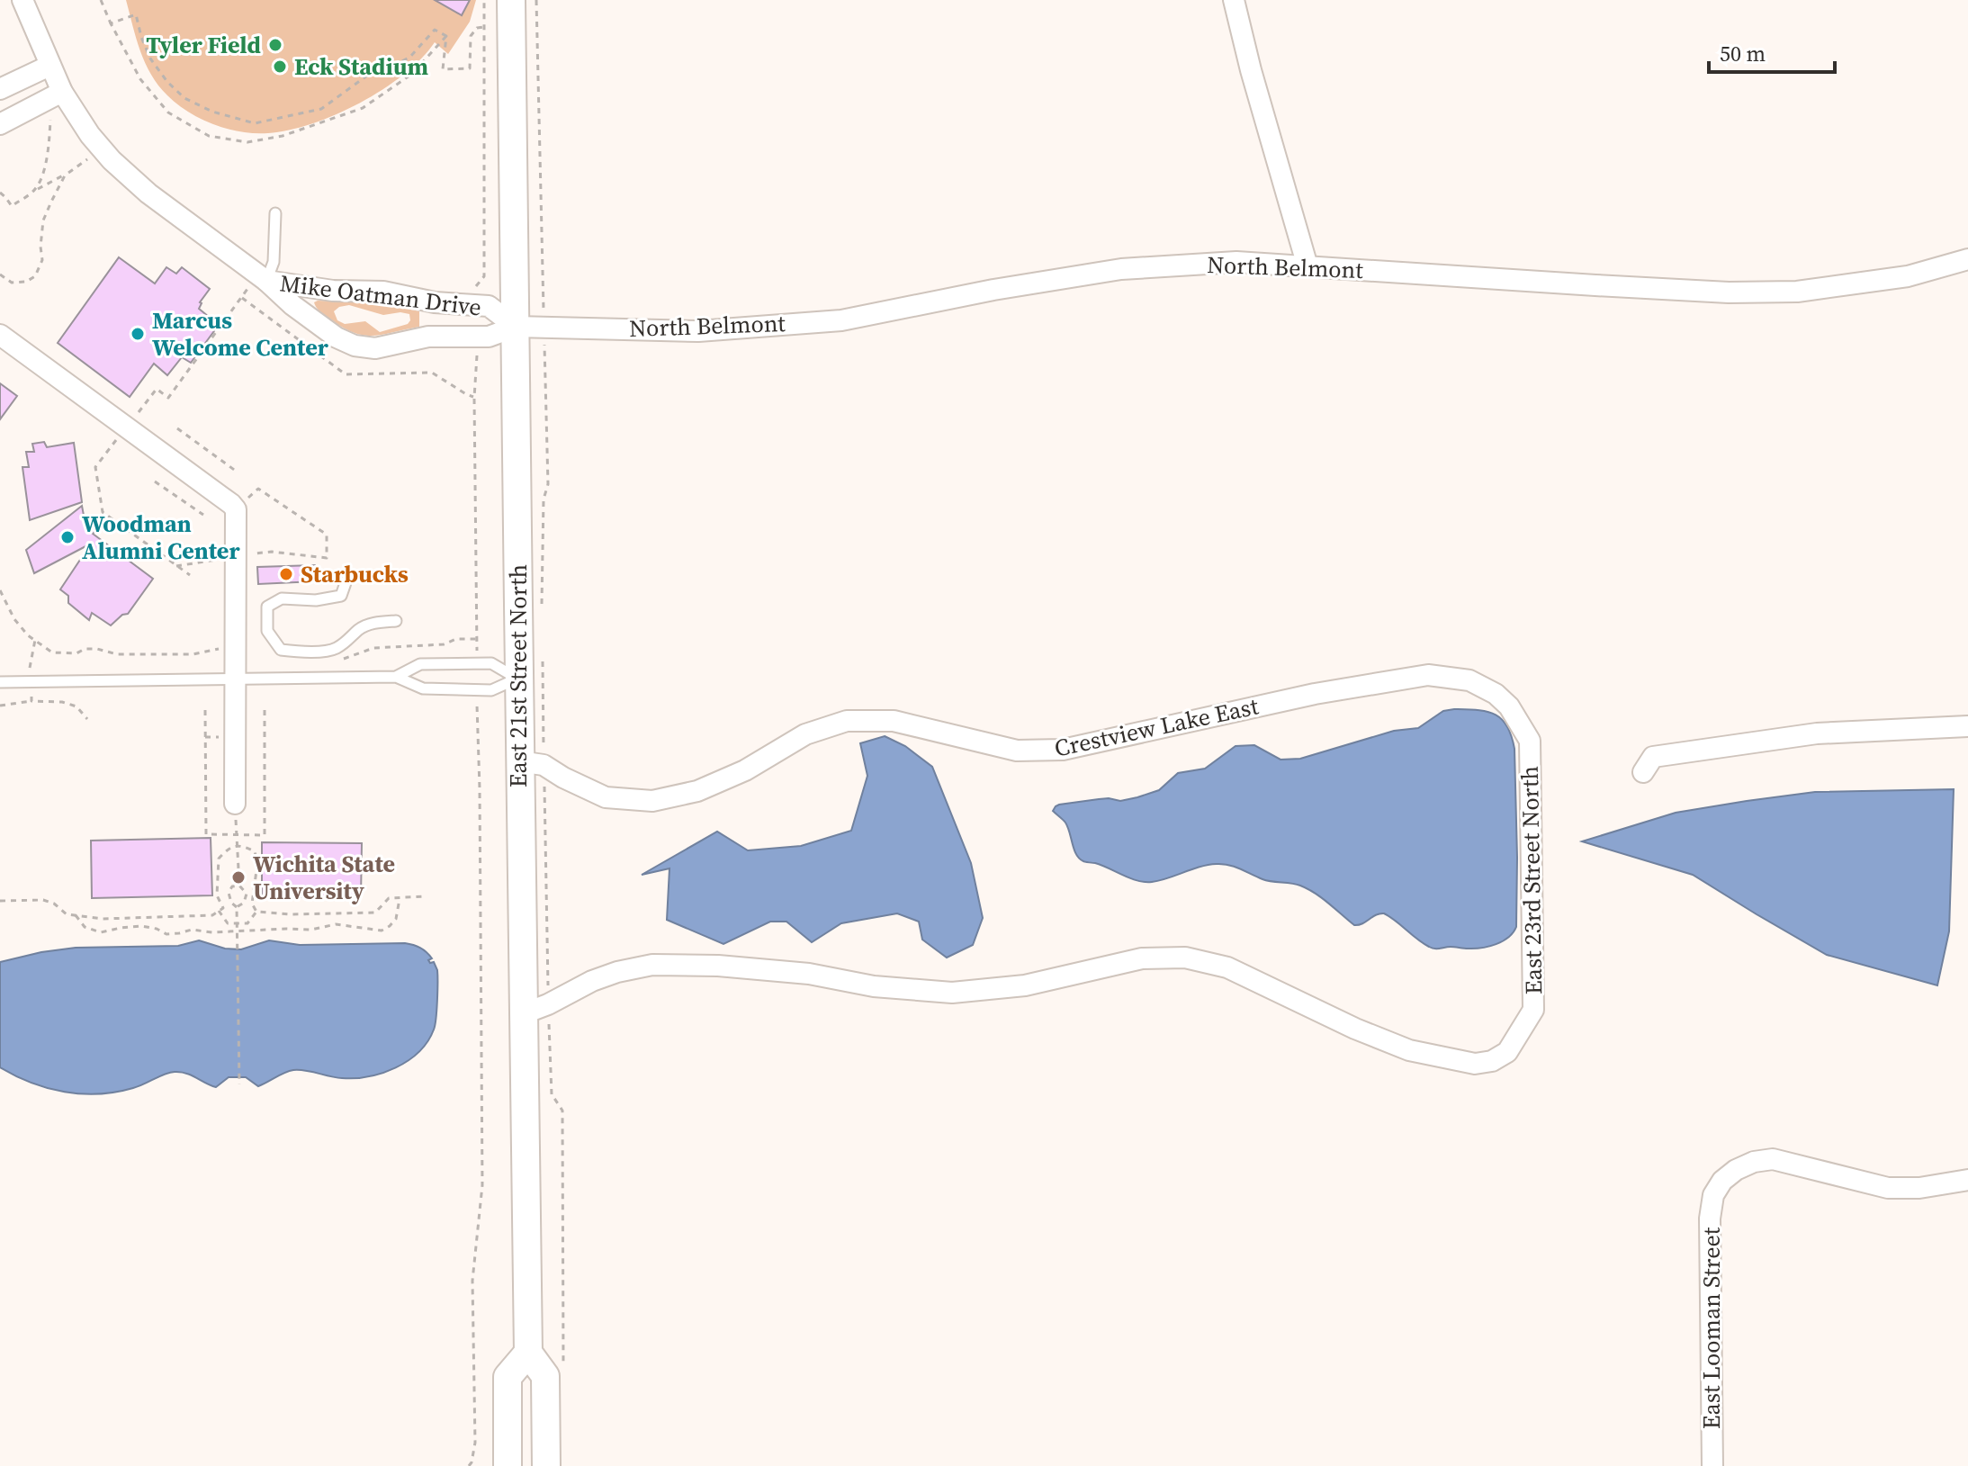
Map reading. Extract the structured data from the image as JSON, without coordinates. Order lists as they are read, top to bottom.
{
  "streets": {
    "main road": ["East 21st Street North"],
    "street": [
      "North Belmont",
      "Mike Oatman Drive",
      "Crestview Lake East",
      "East 23rd Street North",
      "East Looman Street"
    ]
  },
  "crossings": [
    ["North Belmont", "Mike Oatman Drive"],
    ["North Belmont", "East 21st Street North"],
    ["Mike Oatman Drive", "East 21st Street North"],
    ["East 21st Street North", "Crestview Lake East"],
    ["Crestview Lake East", "East 23rd Street North"]
  ],
  "places": [
    "Tyler Field",
    "Eck Stadium",
    "Marcus Welcome Center",
    "Woodman Alumni Center",
    "Starbucks",
    "Wichita State University"
  ],
  "scale_bar": "50 m"
}
